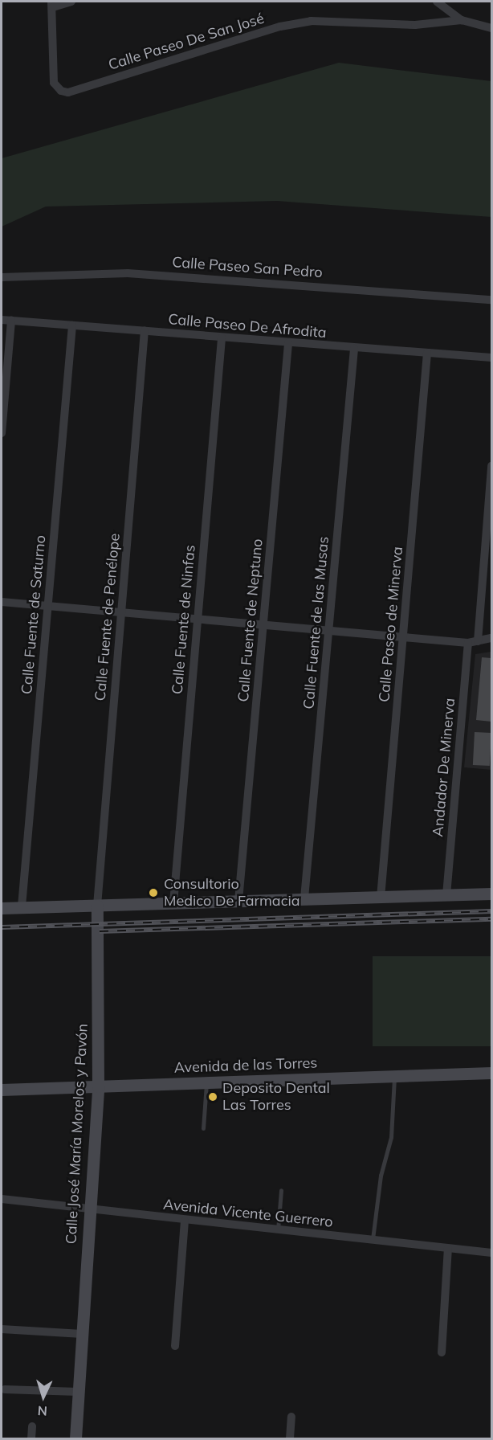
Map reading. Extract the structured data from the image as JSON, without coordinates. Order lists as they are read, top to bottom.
{
  "streets": {
    "main road": ["Avenida de las Torres", "Calle José María Morelos y Pavón"],
    "street": [
      "Calle Paseo De San José",
      "Calle Paseo San Pedro",
      "Calle Paseo De Afrodita",
      "Calle Fuente de Saturno",
      "Calle Fuente de Penélope",
      "Calle Fuente de Ninfas",
      "Calle Fuente de Neptuno",
      "Calle Fuente de las Musas",
      "Calle Paseo de Minerva",
      "Andador De Minerva",
      "Avenida Vicente Guerrero"
    ]
  },
  "crossings": [
    ["Calle Paseo De Afrodita", "Calle Fuente de Saturno"],
    ["Calle Paseo De Afrodita", "Calle Fuente de Penélope"],
    ["Calle Paseo De Afrodita", "Calle Fuente de Ninfas"],
    ["Calle Paseo De Afrodita", "Calle Fuente de Neptuno"],
    ["Calle Paseo De Afrodita", "Calle Fuente de las Musas"],
    ["Calle Paseo De Afrodita", "Calle Paseo de Minerva"],
    ["Calle Fuente de Penélope", "Calle José María Morelos y Pavón"],
    ["Avenida de las Torres", "Calle José María Morelos y Pavón"],
    ["Calle José María Morelos y Pavón", "Avenida Vicente Guerrero"]
  ],
  "places": ["Consultorio Medico De Farmacia", "Deposito Dental Las Torres"],
  "north": "bottom"
}
